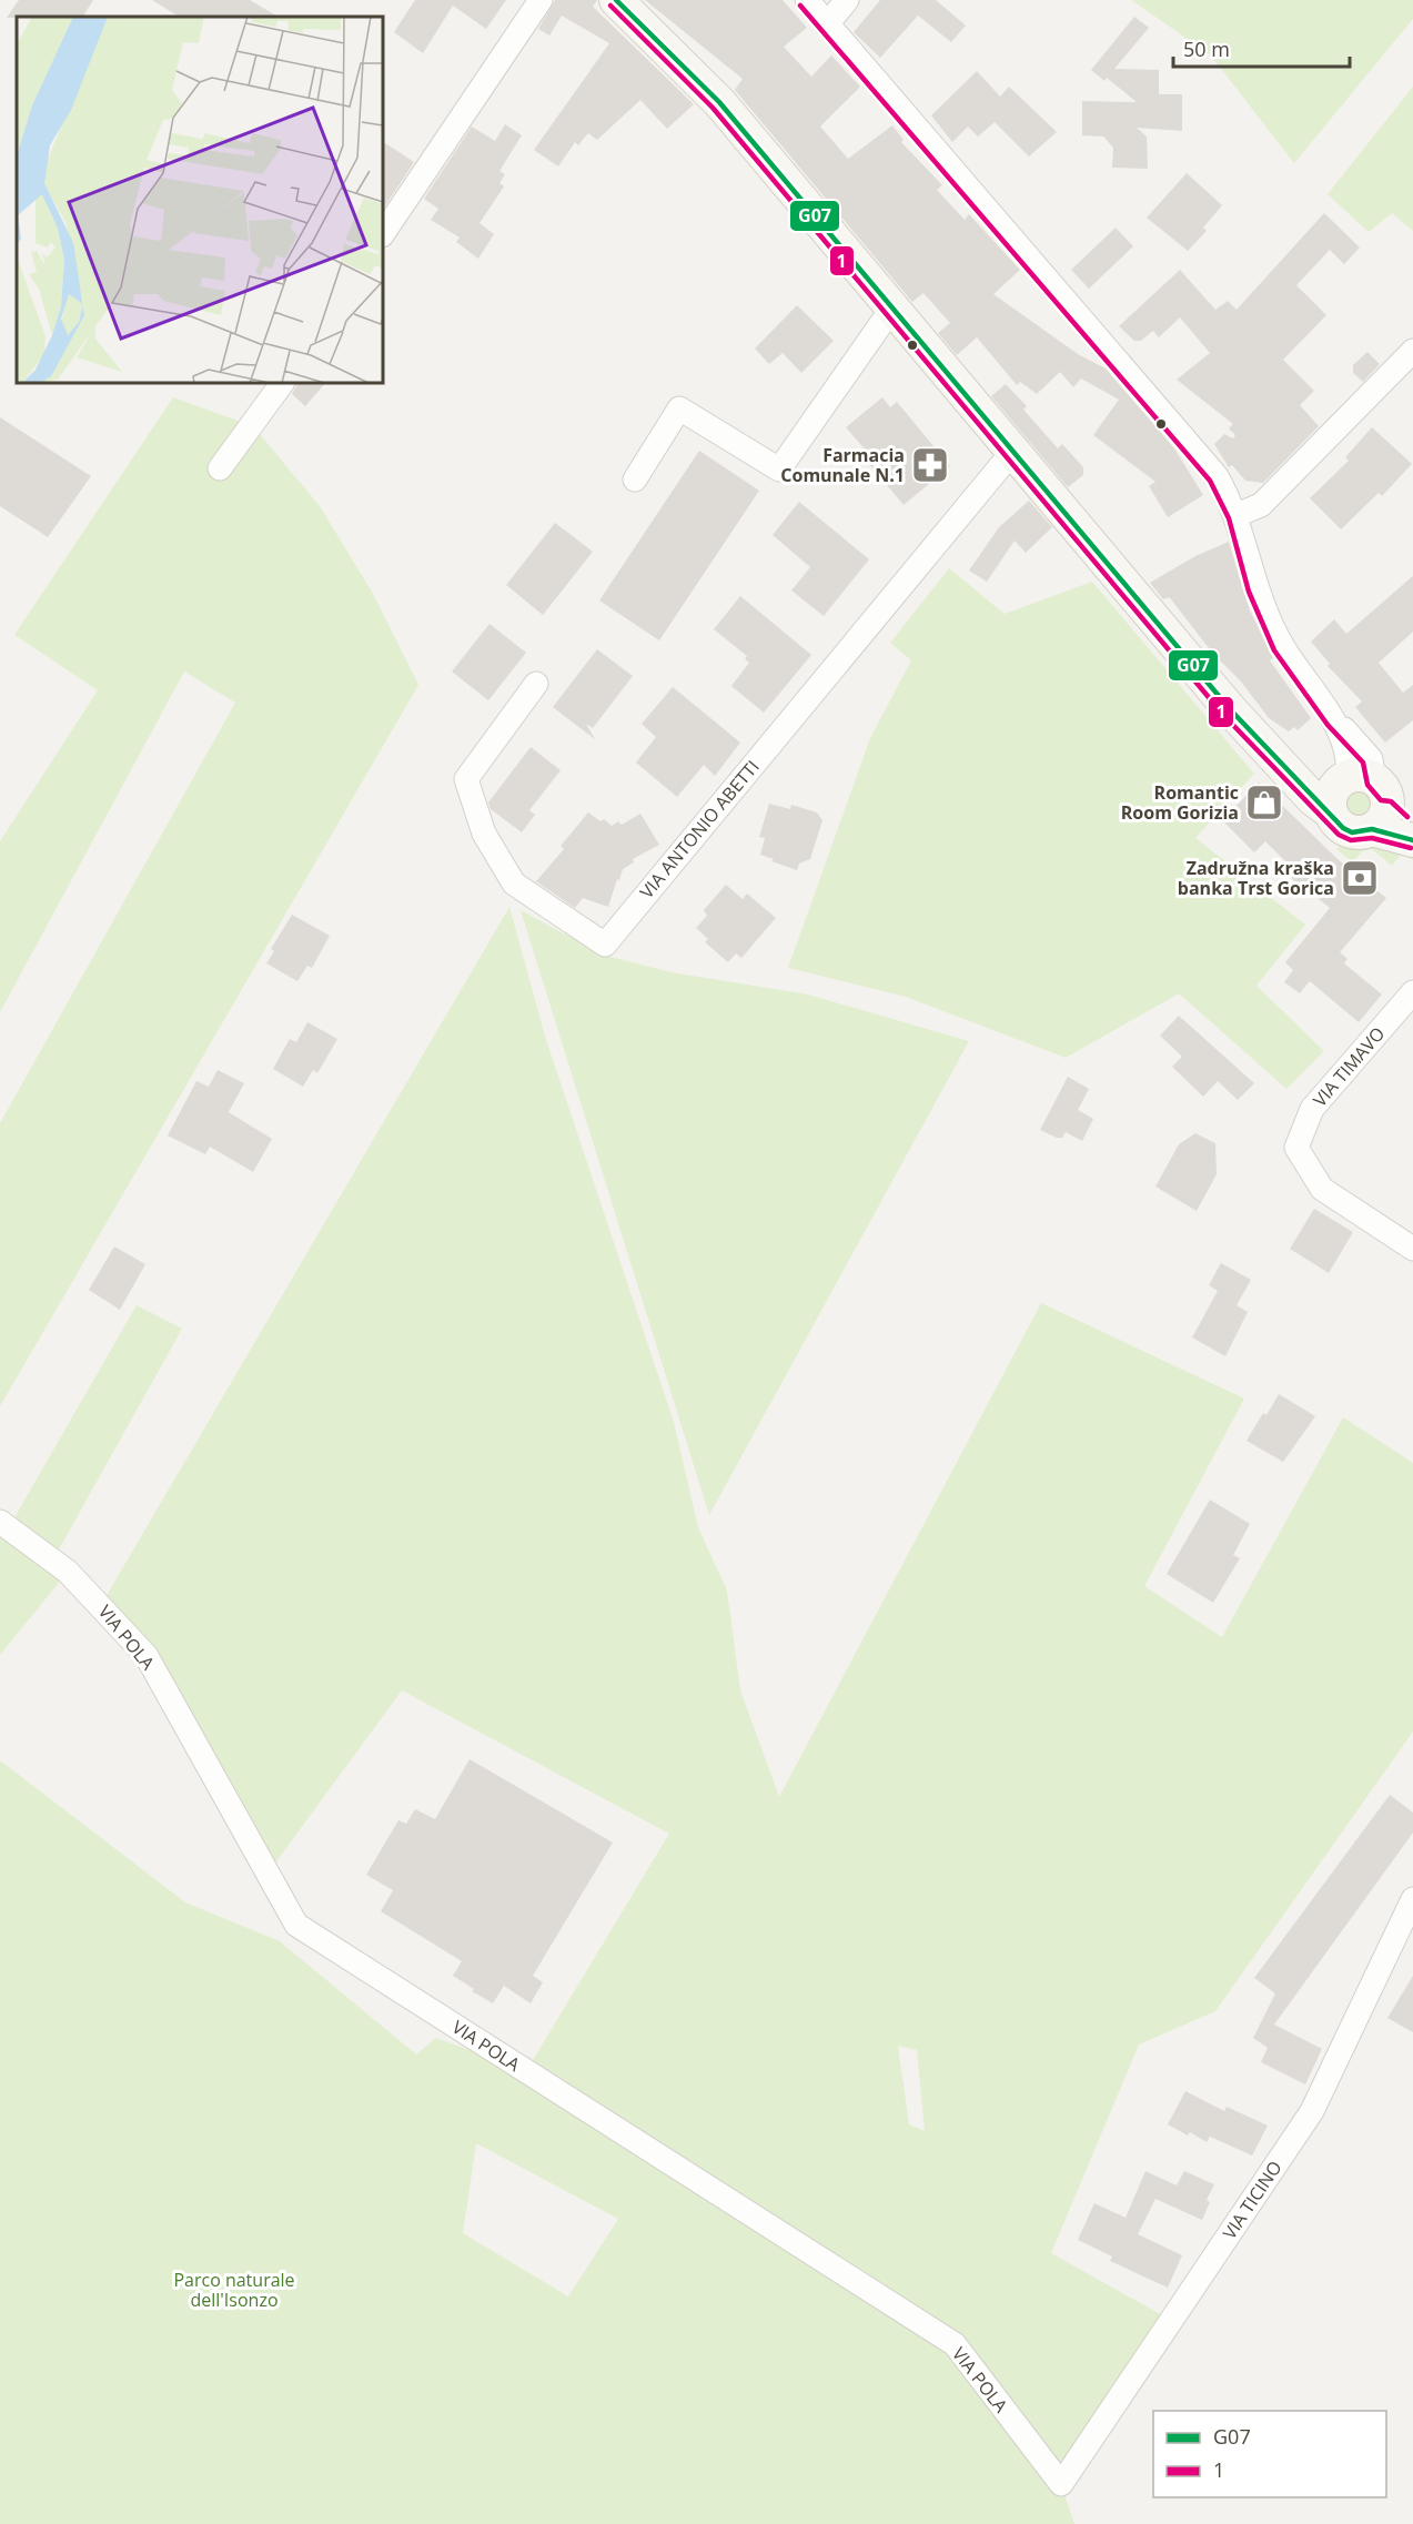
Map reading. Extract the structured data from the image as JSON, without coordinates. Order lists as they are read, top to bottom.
{
  "streets": {
    "street": [
      "VIA ANTONIO ABETTI",
      "VIA TIMAVO",
      "VIA POLA",
      "VIA TICINO"
    ]
  },
  "crossings": [
    ["VIA POLA", "VIA TICINO"]
  ],
  "parks": ["Parco naturale dell'Isonzo"],
  "places": {
    "pharmacy": ["Farmacia Comunale N.1"],
    "shop": ["Romantic Room Gorizia"],
    "bank": ["Zadružna kraška banka Trst Gorica"]
  },
  "lines": ["transit line G07", "transit line 1"],
  "legend": ["G07", "1"],
  "scale_bar": "50 m"
}
